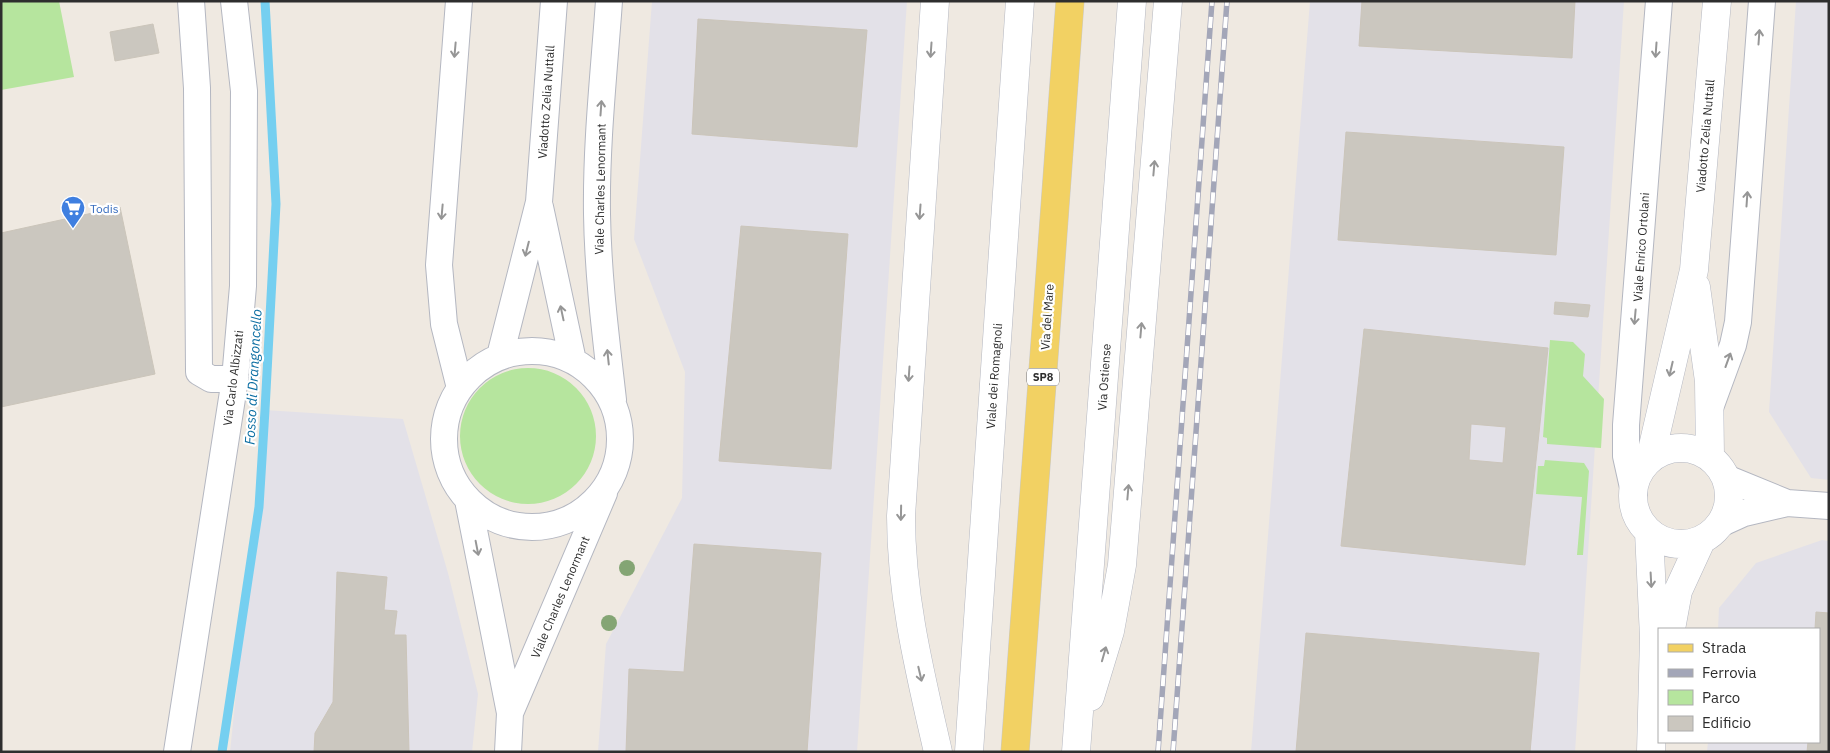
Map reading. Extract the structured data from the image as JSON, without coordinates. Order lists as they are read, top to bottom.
{
  "streets": {
    "main road": [
      "Viadotto Zelia Nuttall",
      "Via del Mare",
      "Viale dei Romagnoli",
      "SP8",
      "Via Ostiense"
    ],
    "street": ["Viale Charles Lenormant", "Viale Enrico Ortolani", "Via Carlo Albizzati"]
  },
  "crossings": [
    ["Viadotto Zelia Nuttall", "Viale Charles Lenormant"]
  ],
  "water": ["Fosso di Drangoncello"],
  "places": {
    "supermarket": ["Todis"]
  },
  "legend": [
    "Strada",
    "Ferrovia",
    "Parco",
    "Edificio"
  ]
}
